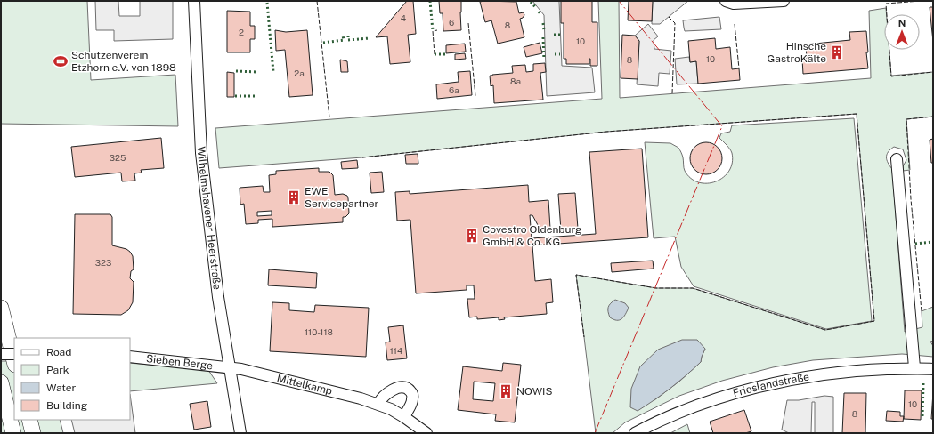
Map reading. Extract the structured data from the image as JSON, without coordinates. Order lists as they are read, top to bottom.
{
  "streets": {
    "street": [
      "Wilhelmshavener Heerstraße",
      "Sieben Berge",
      "Mittelkamp",
      "Frieslandstraße"
    ]
  },
  "crossings": [
    ["Wilhelmshavener Heerstraße", "Sieben Berge"],
    ["Wilhelmshavener Heerstraße", "Mittelkamp"],
    ["Sieben Berge", "Mittelkamp"]
  ],
  "places": {
    "building": [
      "Hinsche GastroKälte",
      "EWE Servicepartner",
      "Covestro Oldenburg GmbH & Co. KG",
      "NOWIS"
    ],
    "sports": ["Schützenverein Etzhorn e.V. von 1898"]
  },
  "house_numbers": [
    "4",
    "6",
    "8",
    "2",
    "10",
    "10",
    "8",
    "2a",
    "8a",
    "6a",
    "325",
    "323",
    "110-118",
    "114",
    "10",
    "8"
  ],
  "legend": [
    "Road",
    "Park",
    "Water",
    "Building"
  ],
  "north": "top"
}
